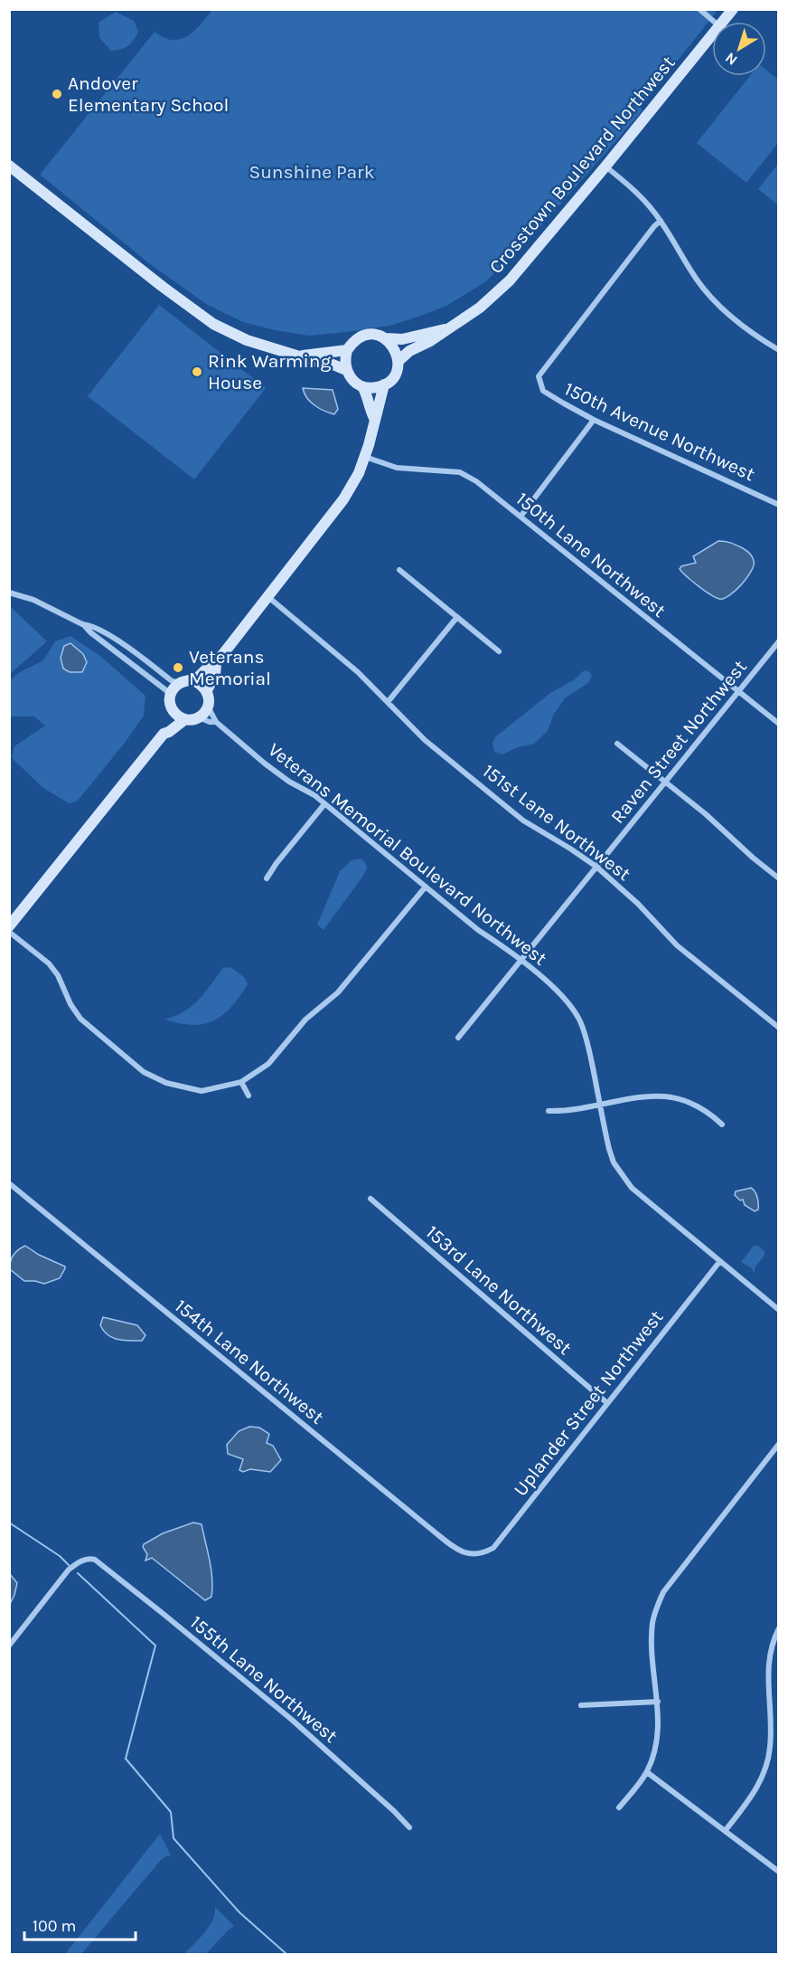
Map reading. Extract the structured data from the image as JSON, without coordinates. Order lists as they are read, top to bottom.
{
  "streets": {
    "street": [
      "Crosstown Boulevard Northwest",
      "150th Avenue Northwest",
      "150th Lane Northwest",
      "Raven Street Northwest",
      "151st Lane Northwest",
      "Veterans Memorial Boulevard Northwest",
      "153rd Lane Northwest",
      "154th Lane Northwest",
      "Uplander Street Northwest",
      "155th Lane Northwest"
    ]
  },
  "crossings": [
    ["150th Lane Northwest", "Raven Street Northwest"],
    ["Raven Street Northwest", "151st Lane Northwest"],
    ["Raven Street Northwest", "Veterans Memorial Boulevard Northwest"],
    ["Veterans Memorial Boulevard Northwest", "Uplander Street Northwest"],
    ["153rd Lane Northwest", "Uplander Street Northwest"],
    ["154th Lane Northwest", "Uplander Street Northwest"]
  ],
  "parks": ["Sunshine Park"],
  "places": ["Andover Elementary School", "Rink Warming House", "Veterans Memorial"],
  "scale_bar": "100 m",
  "north": "bottom left"
}
